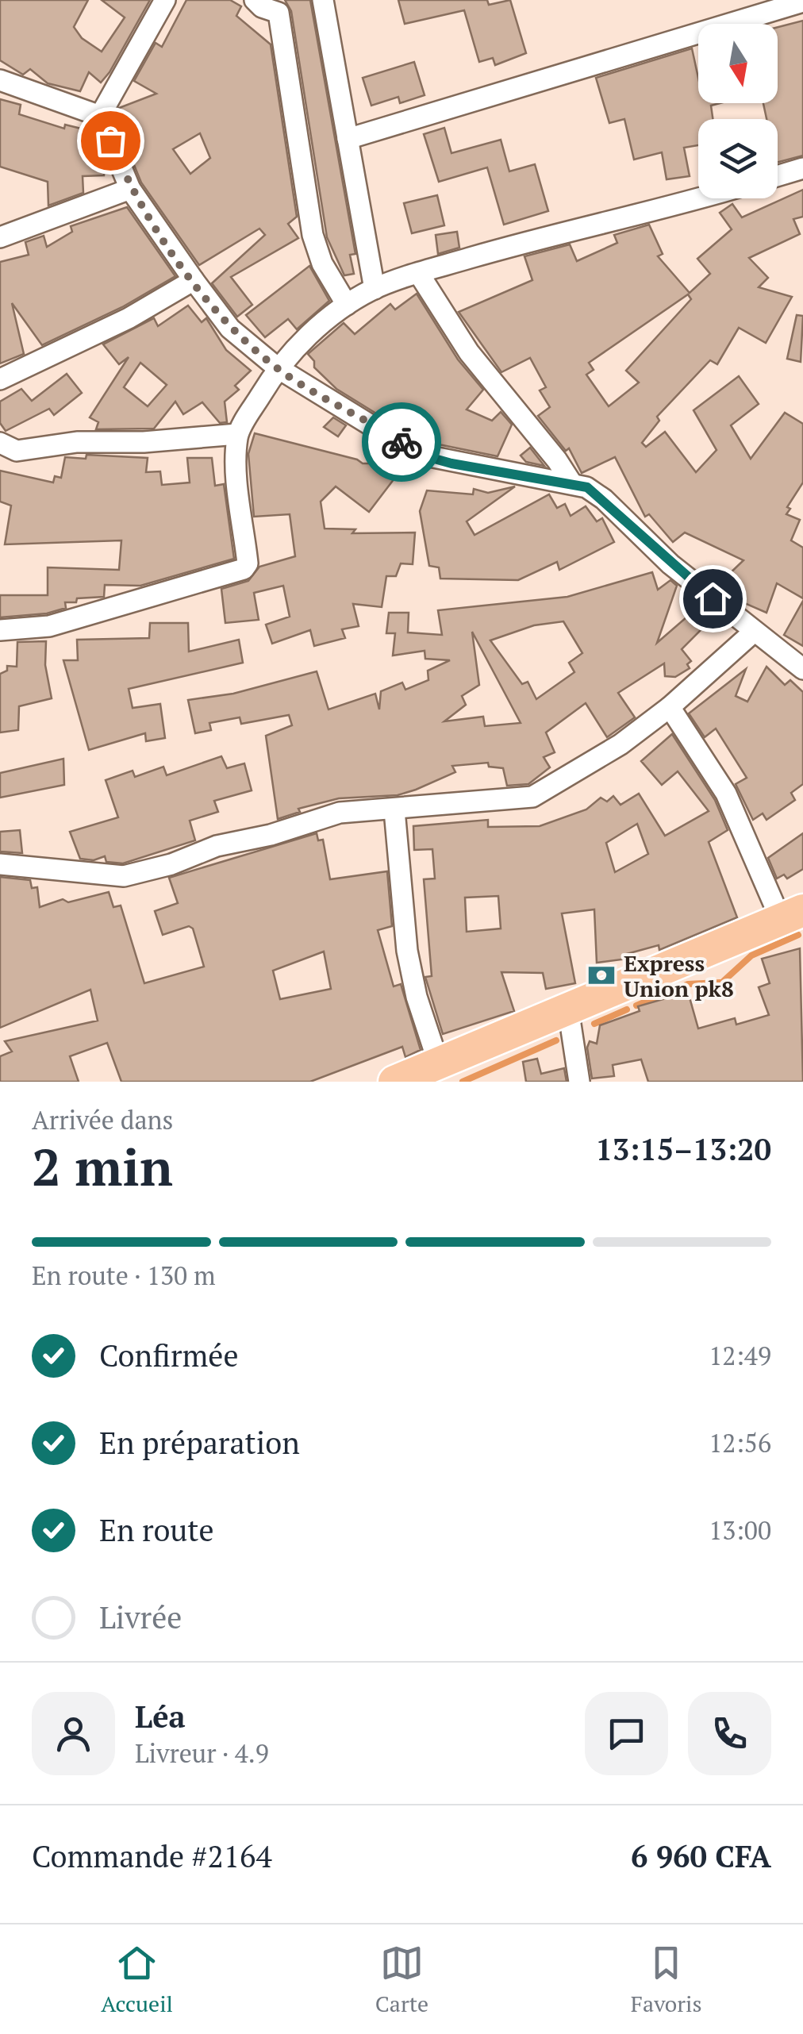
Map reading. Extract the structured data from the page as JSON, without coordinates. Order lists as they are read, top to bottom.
{
  "places": {
    "bank": ["Express Union pk8"]
  },
  "north": "bottom",
  "page": {
    "heading": ["2 min", "Arrivée dans", "13:15–13:20"],
    "panel": [
      "Léa",
      "Livreur · 4.9",
      "Commande #2164",
      "6 960 CFA"
    ],
    "bar": "En route · 130 m",
    "list": [
      ["Confirmée", "12:49"],
      ["En préparation", "12:56"],
      ["En route", "13:00"],
      "Livrée"
    ],
    "tabs": ["Accueil", "Carte", "Favoris"]
  }
}
